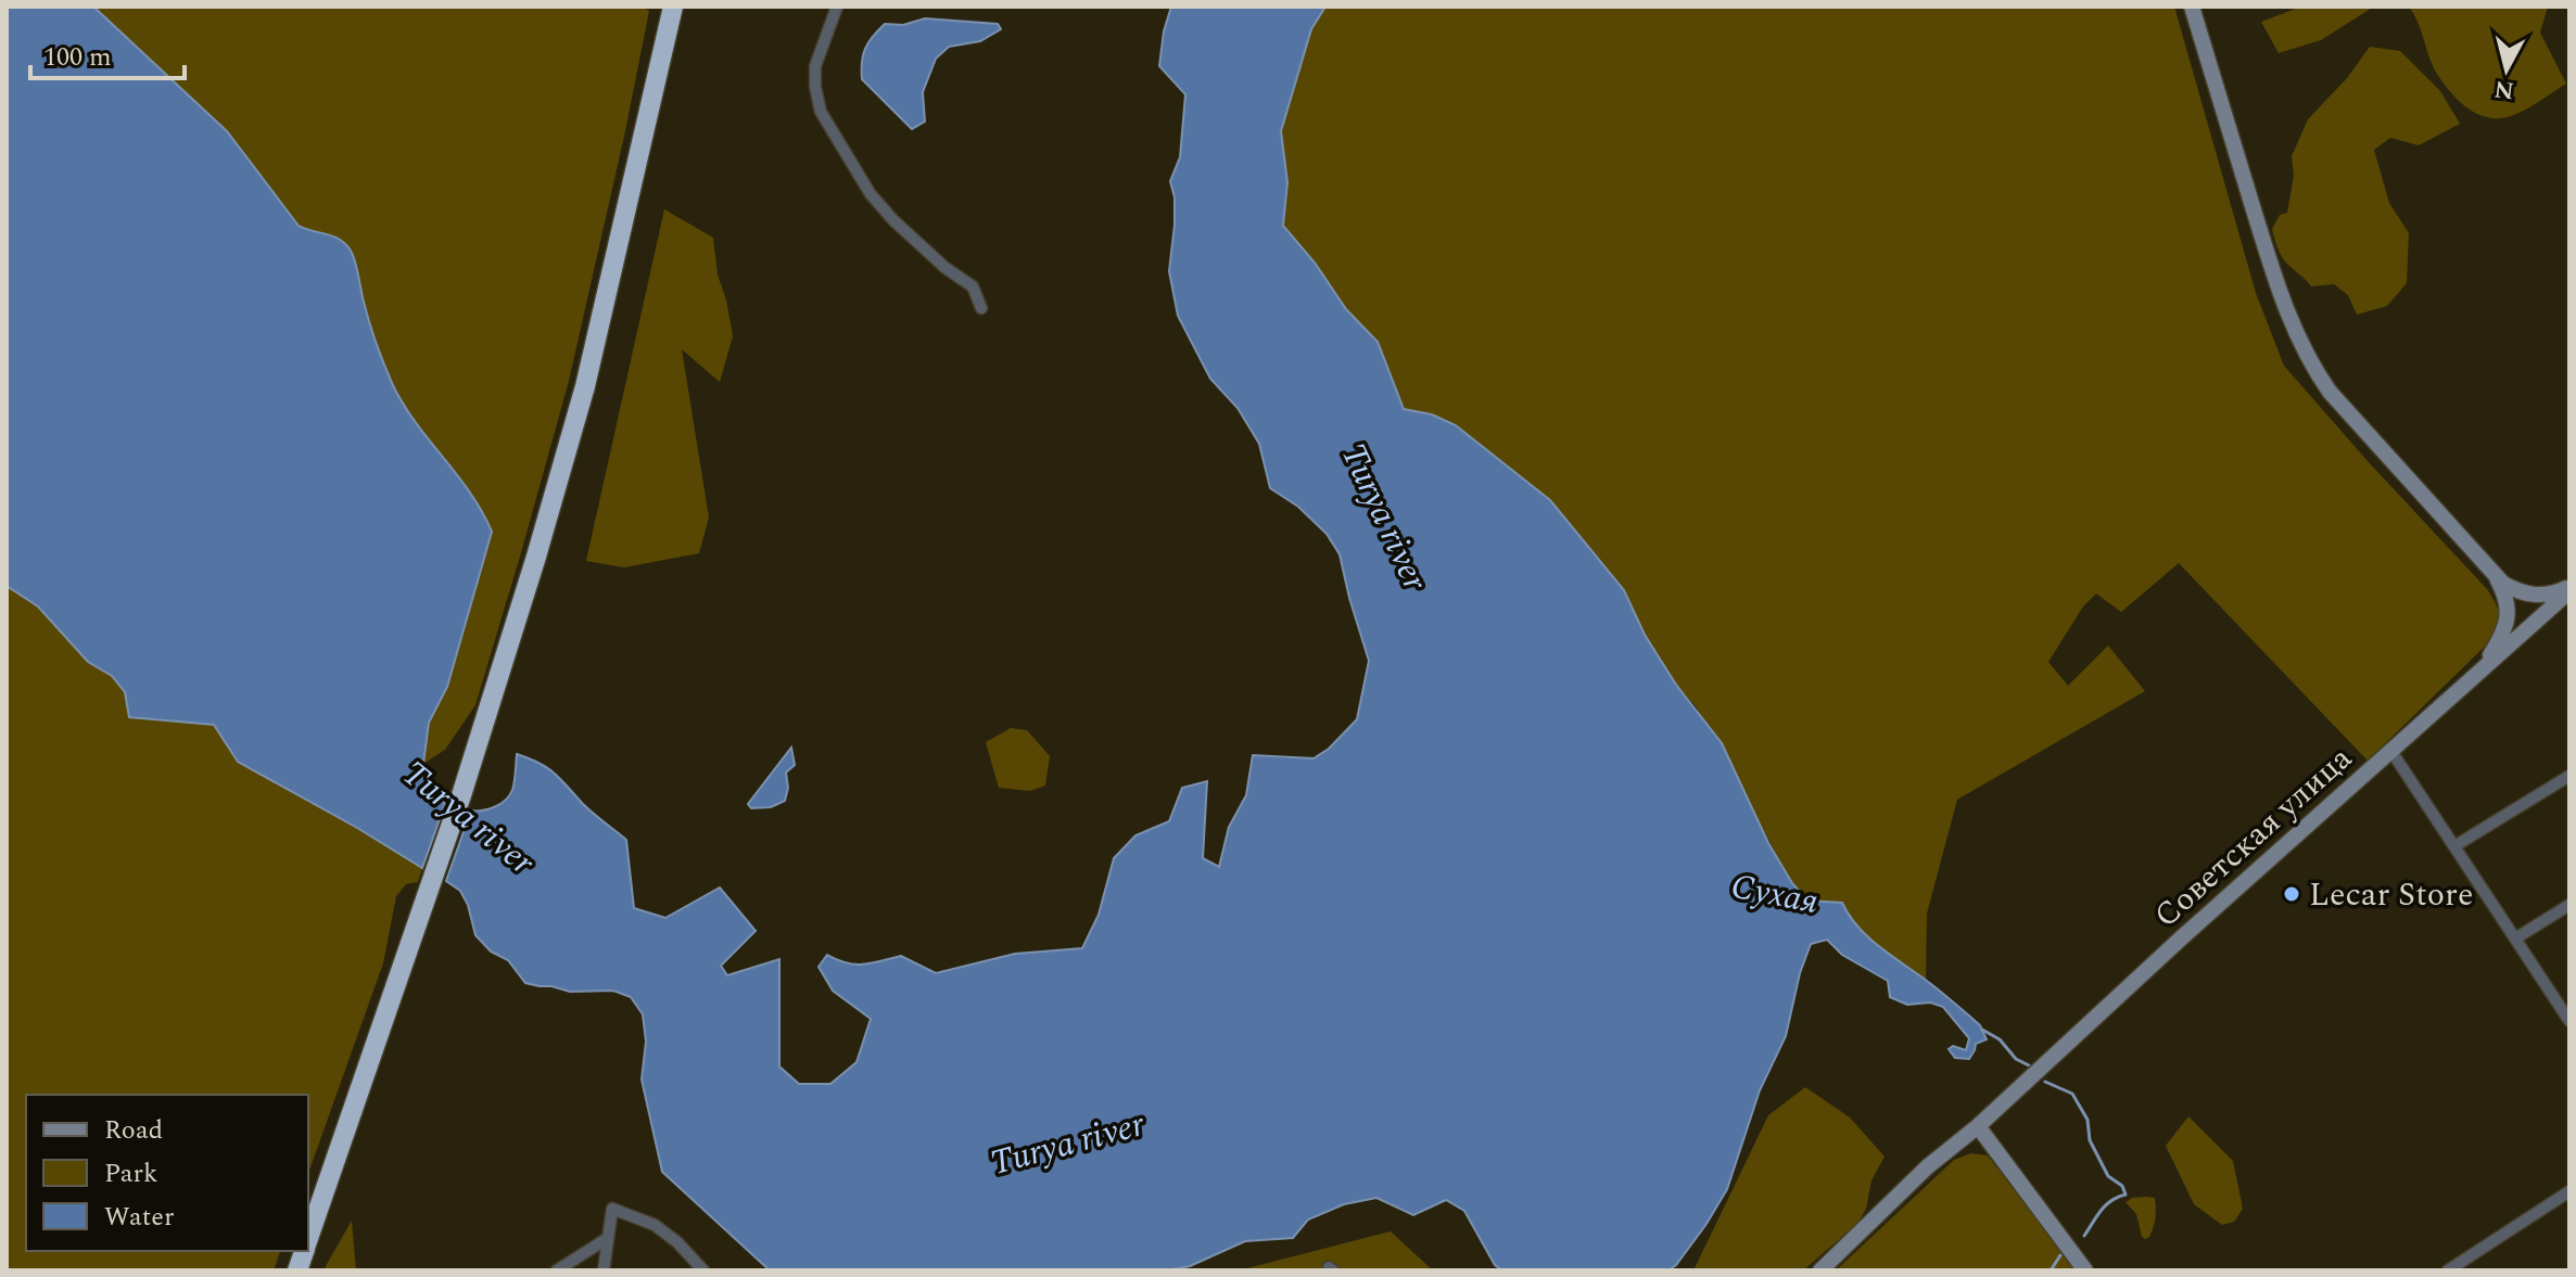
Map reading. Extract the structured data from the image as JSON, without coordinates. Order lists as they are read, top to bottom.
{
  "streets": {
    "main road": ["Советская улица"]
  },
  "water": ["Turya river", "Сухая"],
  "places": ["Lecar Store"],
  "legend": ["Road", "Park", "Water"],
  "scale_bar": "100 m",
  "north": "bottom"
}
